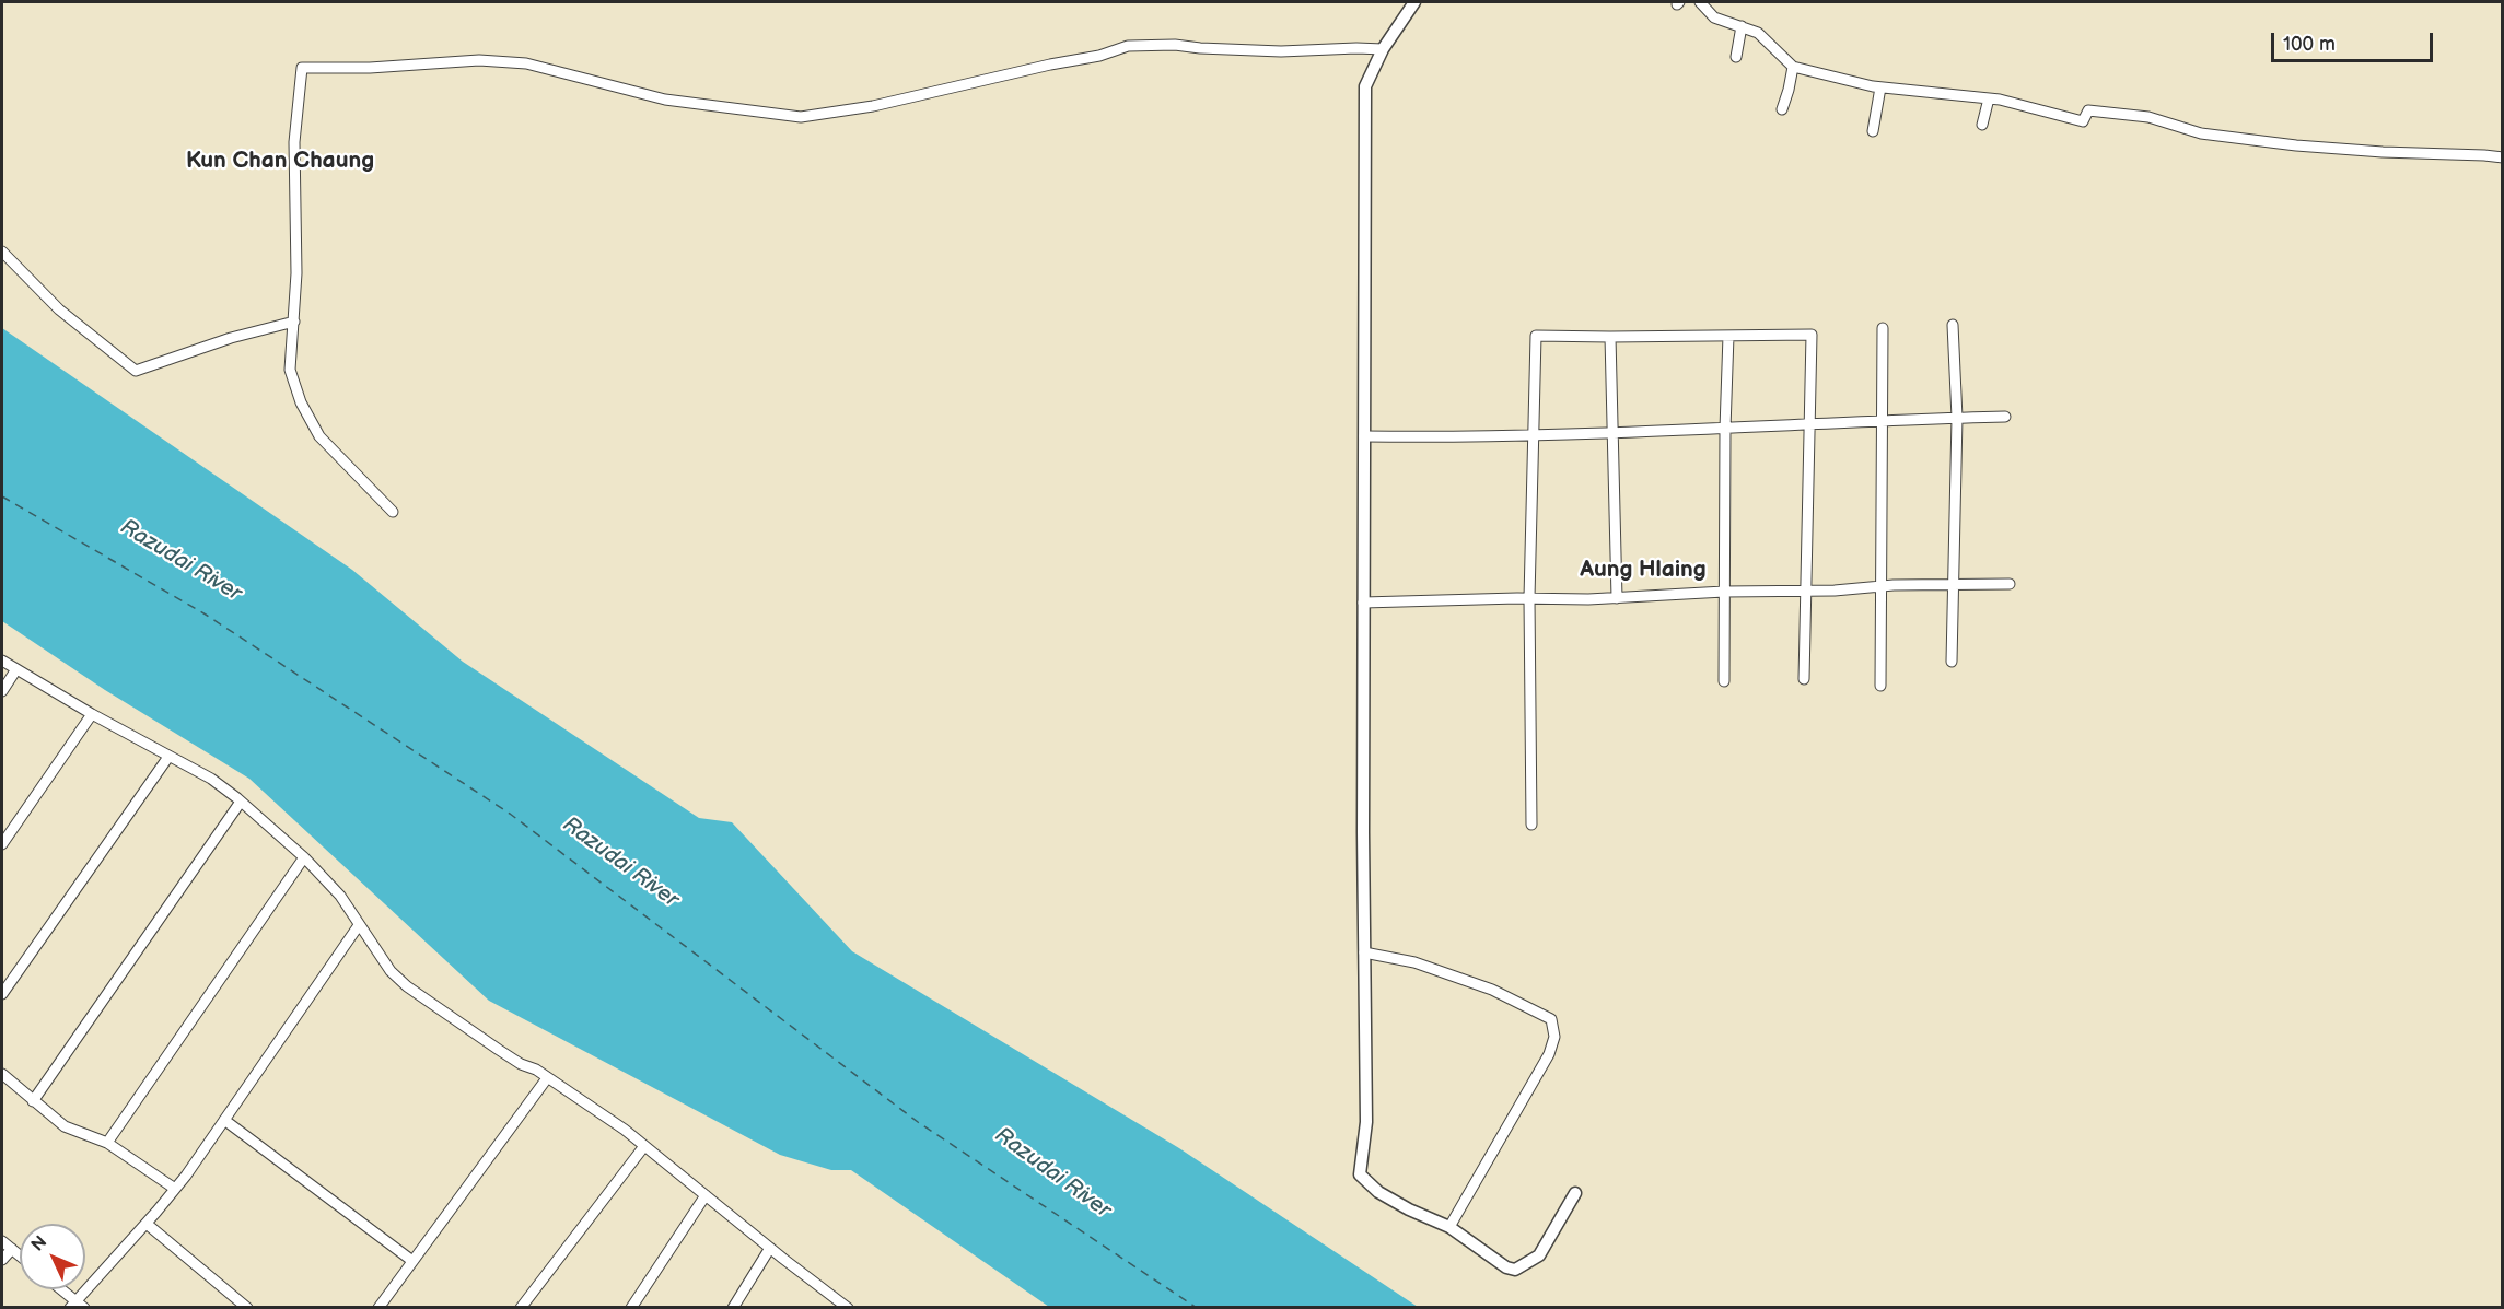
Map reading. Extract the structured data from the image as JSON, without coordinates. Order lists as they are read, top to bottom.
{
  "districts": ["Kun Chan Chaung", "Aung Hlaing"],
  "water": ["Razudai River"],
  "scale_bar": "100 m",
  "north": "top left"
}
